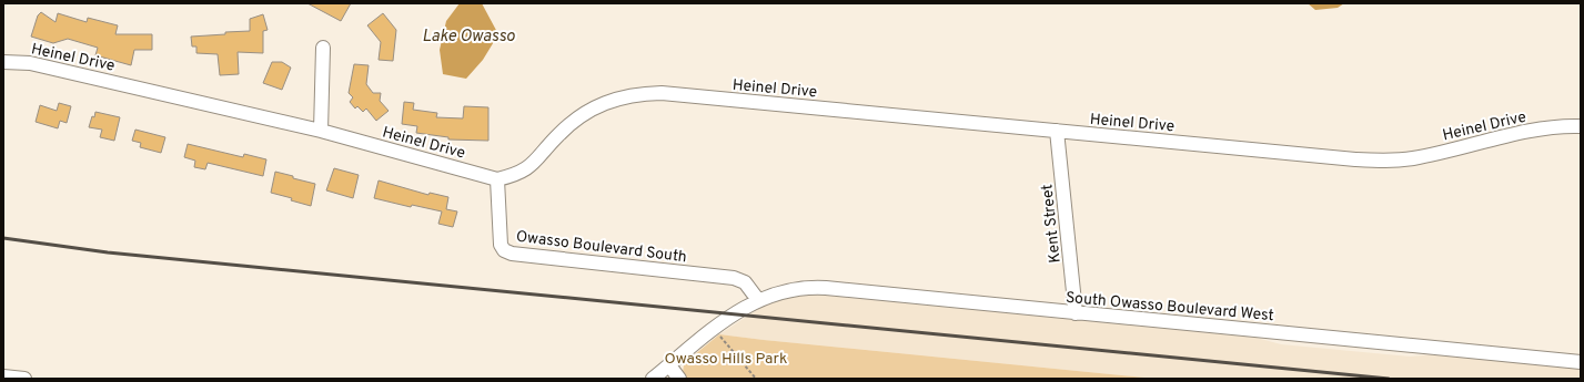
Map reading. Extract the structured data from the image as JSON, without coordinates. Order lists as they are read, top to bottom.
{
  "streets": {
    "street": [
      "Heinel Drive",
      "Kent Street",
      "Owasso Boulevard South",
      "South Owasso Boulevard West"
    ]
  },
  "crossings": [
    ["Heinel Drive", "Kent Street"],
    ["Heinel Drive", "Owasso Boulevard South"],
    ["Kent Street", "South Owasso Boulevard West"],
    ["Owasso Boulevard South", "South Owasso Boulevard West"]
  ],
  "water": ["Lake Owasso"],
  "parks": ["Owasso Hills Park"]
}
